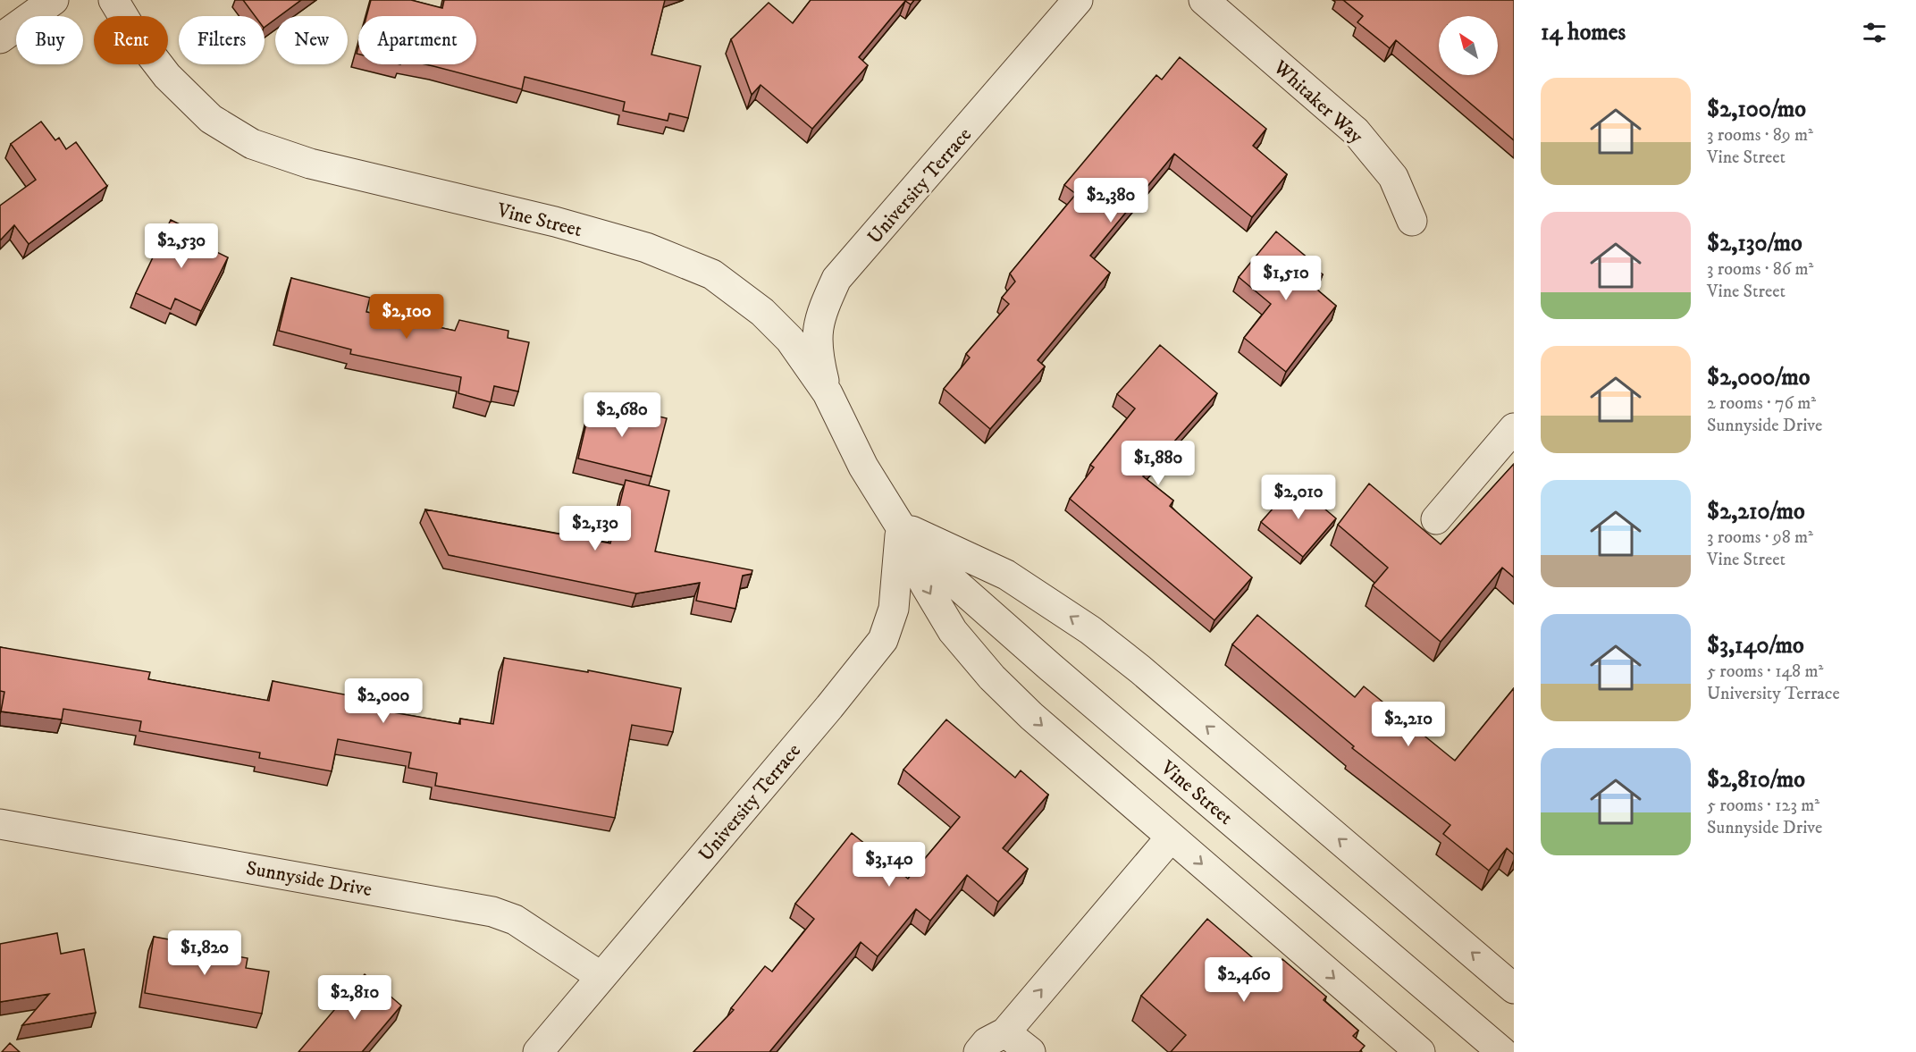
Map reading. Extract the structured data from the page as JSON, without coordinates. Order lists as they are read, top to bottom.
{
  "streets": {
    "street": [
      "Whitaker Way",
      "University Terrace",
      "Vine Street",
      "Sunnyside Drive"
    ]
  },
  "crossings": [
    ["University Terrace", "Vine Street"],
    ["University Terrace", "Sunnyside Drive"]
  ],
  "north": "top left",
  "page": {
    "heading": "14 homes",
    "chip": [
      "Buy",
      "Rent",
      "Filters",
      "New",
      "Apartment"
    ],
    "list": [
      {
        "name": "$2,100/mo",
        "note": "3 rooms · 89 m² · Vine Street"
      },
      {
        "name": "$2,130/mo",
        "note": "3 rooms · 86 m² · Vine Street"
      },
      {
        "name": "$2,000/mo",
        "note": "2 rooms · 76 m² · Sunnyside Drive"
      },
      {
        "name": "$2,210/mo",
        "note": "3 rooms · 98 m² · Vine Street"
      },
      {
        "name": "$3,140/mo",
        "note": "5 rooms · 148 m² · University Terrace"
      },
      {
        "name": "$2,810/mo",
        "note": "5 rooms · 123 m² · Sunnyside Drive"
      }
    ],
    "price": [
      "$2,380",
      "$2,530",
      "$1,510",
      "$2,100",
      "$2,680",
      "$1,880",
      "$2,010",
      "$2,130",
      "$2,000",
      "$2,210",
      "$3,140",
      "$1,820",
      "$2,460",
      "$2,810"
    ]
  }
}
